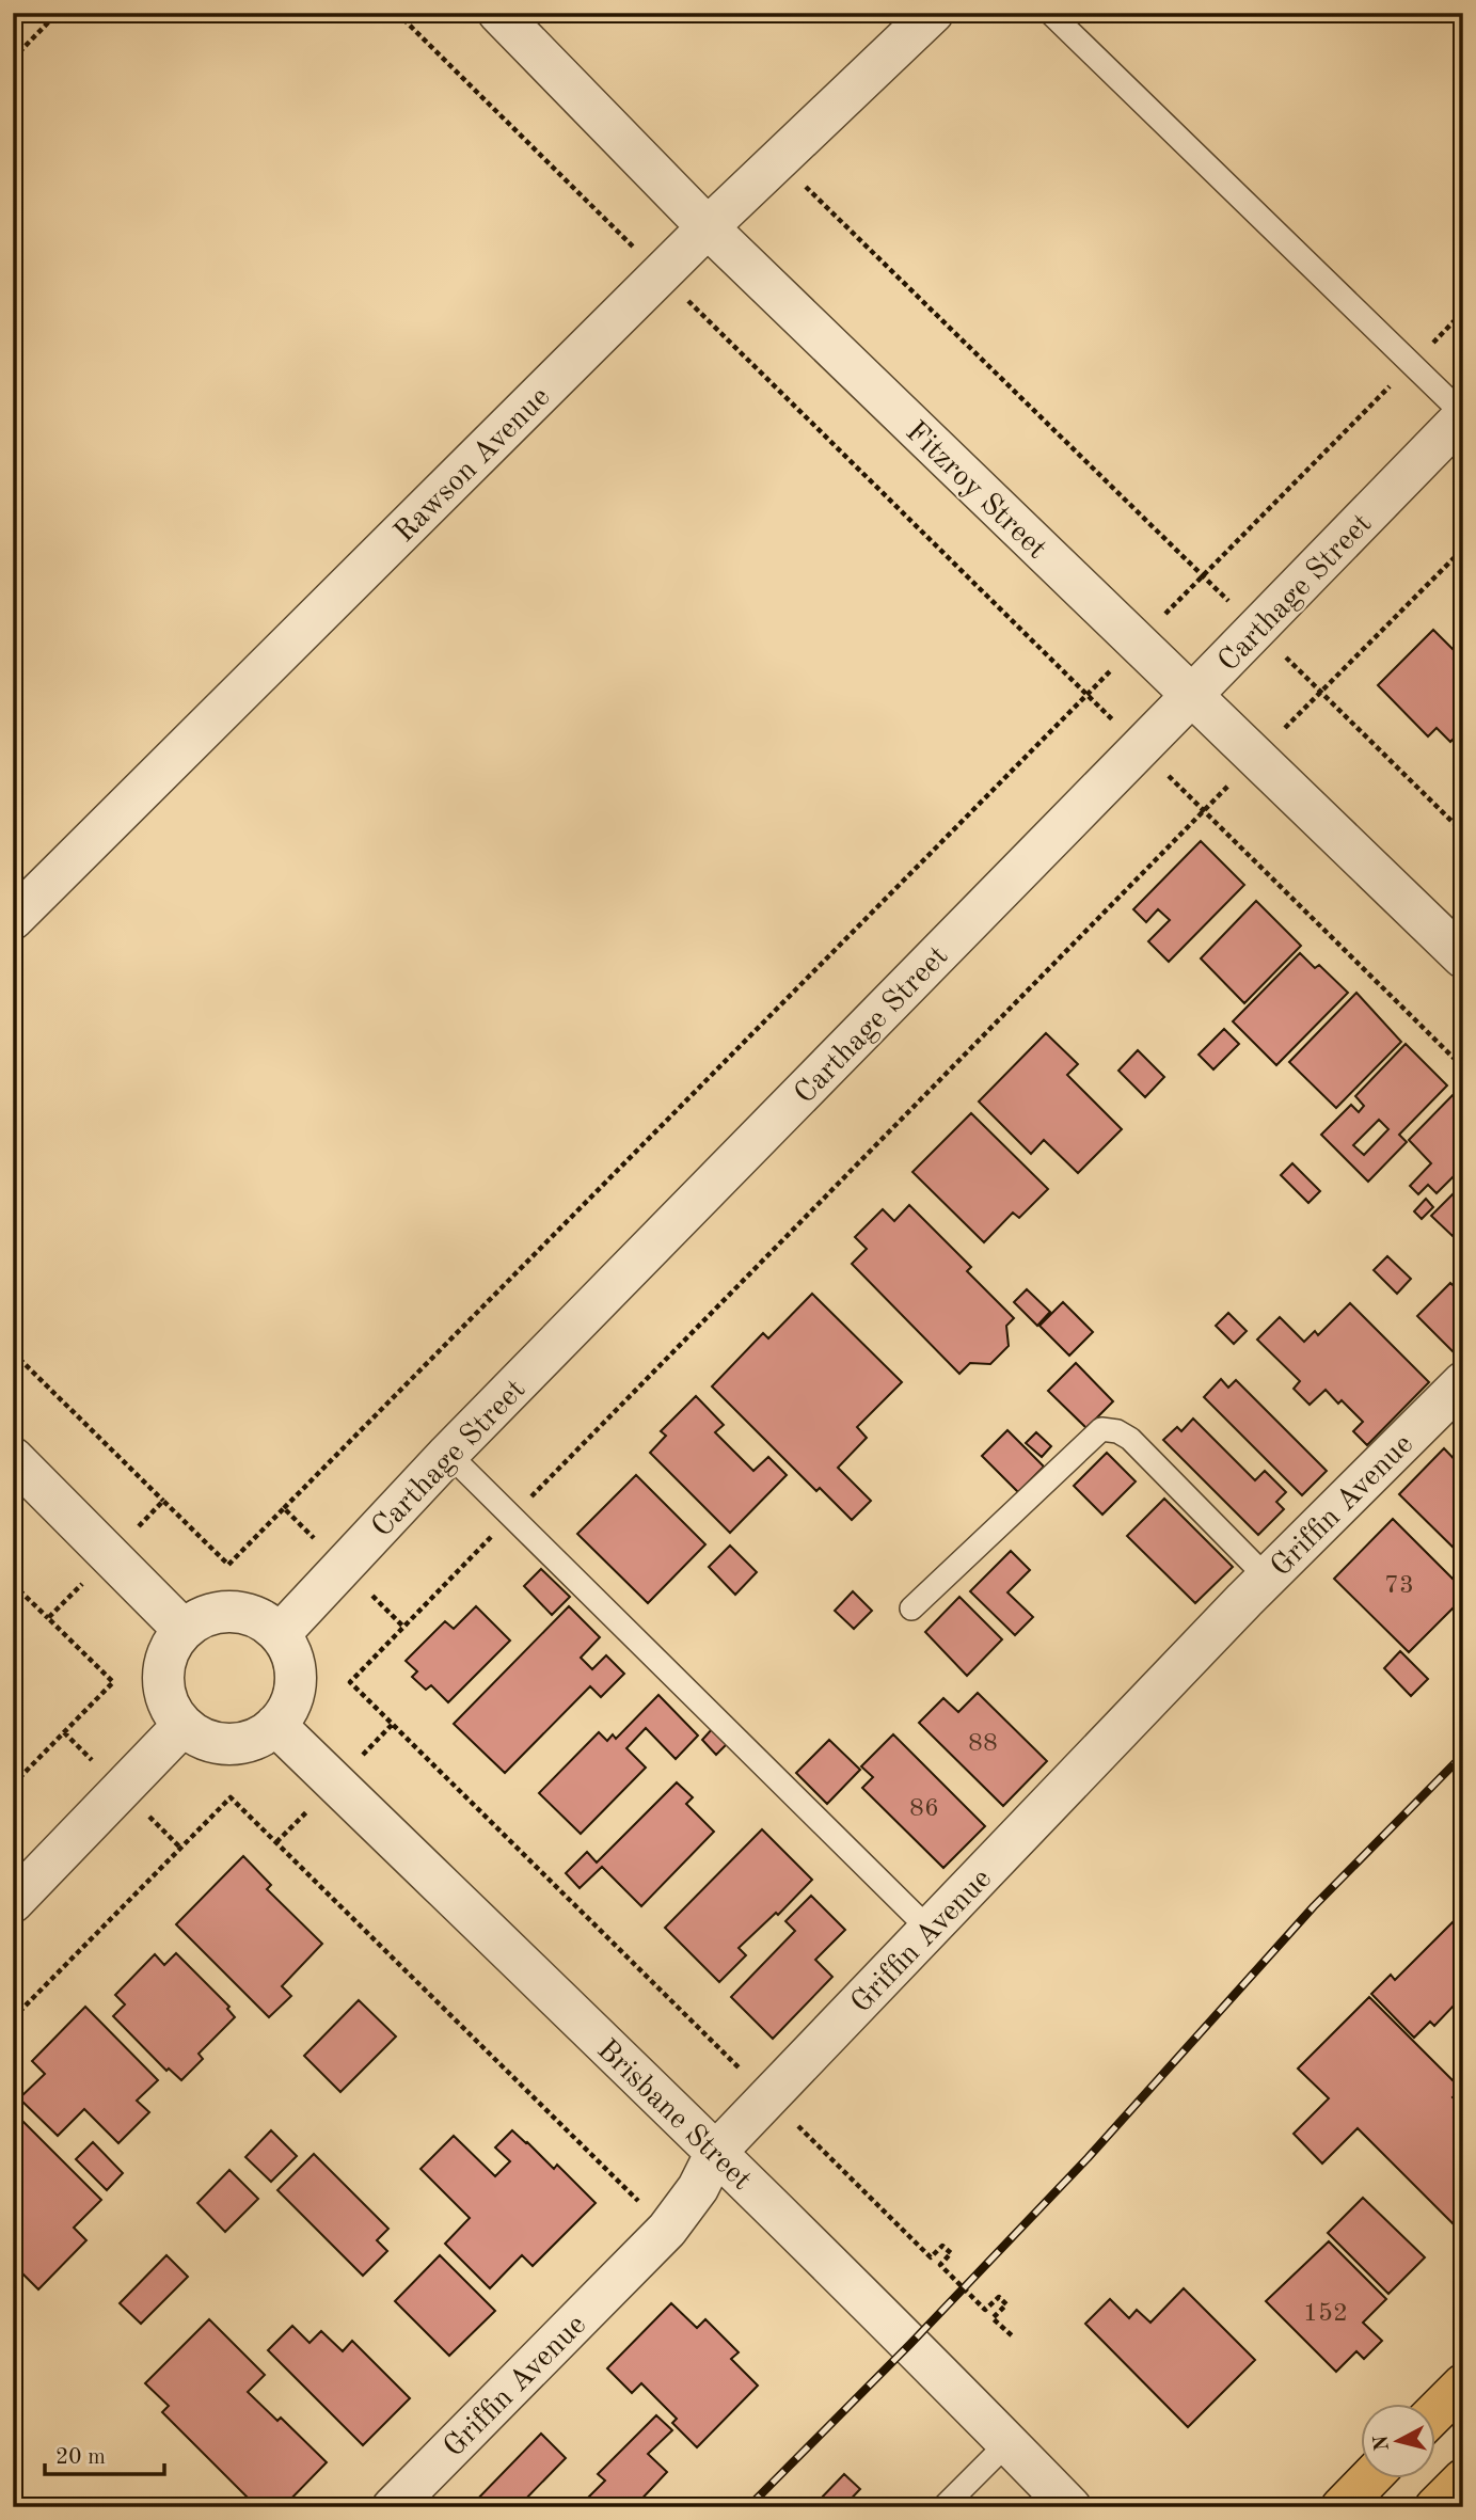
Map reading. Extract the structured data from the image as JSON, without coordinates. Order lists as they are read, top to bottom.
{
  "streets": {
    "street": [
      "Rawson Avenue",
      "Fitzroy Street",
      "Carthage Street",
      "Griffin Avenue",
      "Brisbane Street"
    ]
  },
  "crossings": [
    ["Rawson Avenue", "Fitzroy Street"],
    ["Fitzroy Street", "Carthage Street"],
    ["Carthage Street", "Brisbane Street"],
    ["Griffin Avenue", "Brisbane Street"]
  ],
  "house_numbers": [
    "73",
    "88",
    "86",
    "152"
  ],
  "scale_bar": "20 m",
  "north": "left"
}
